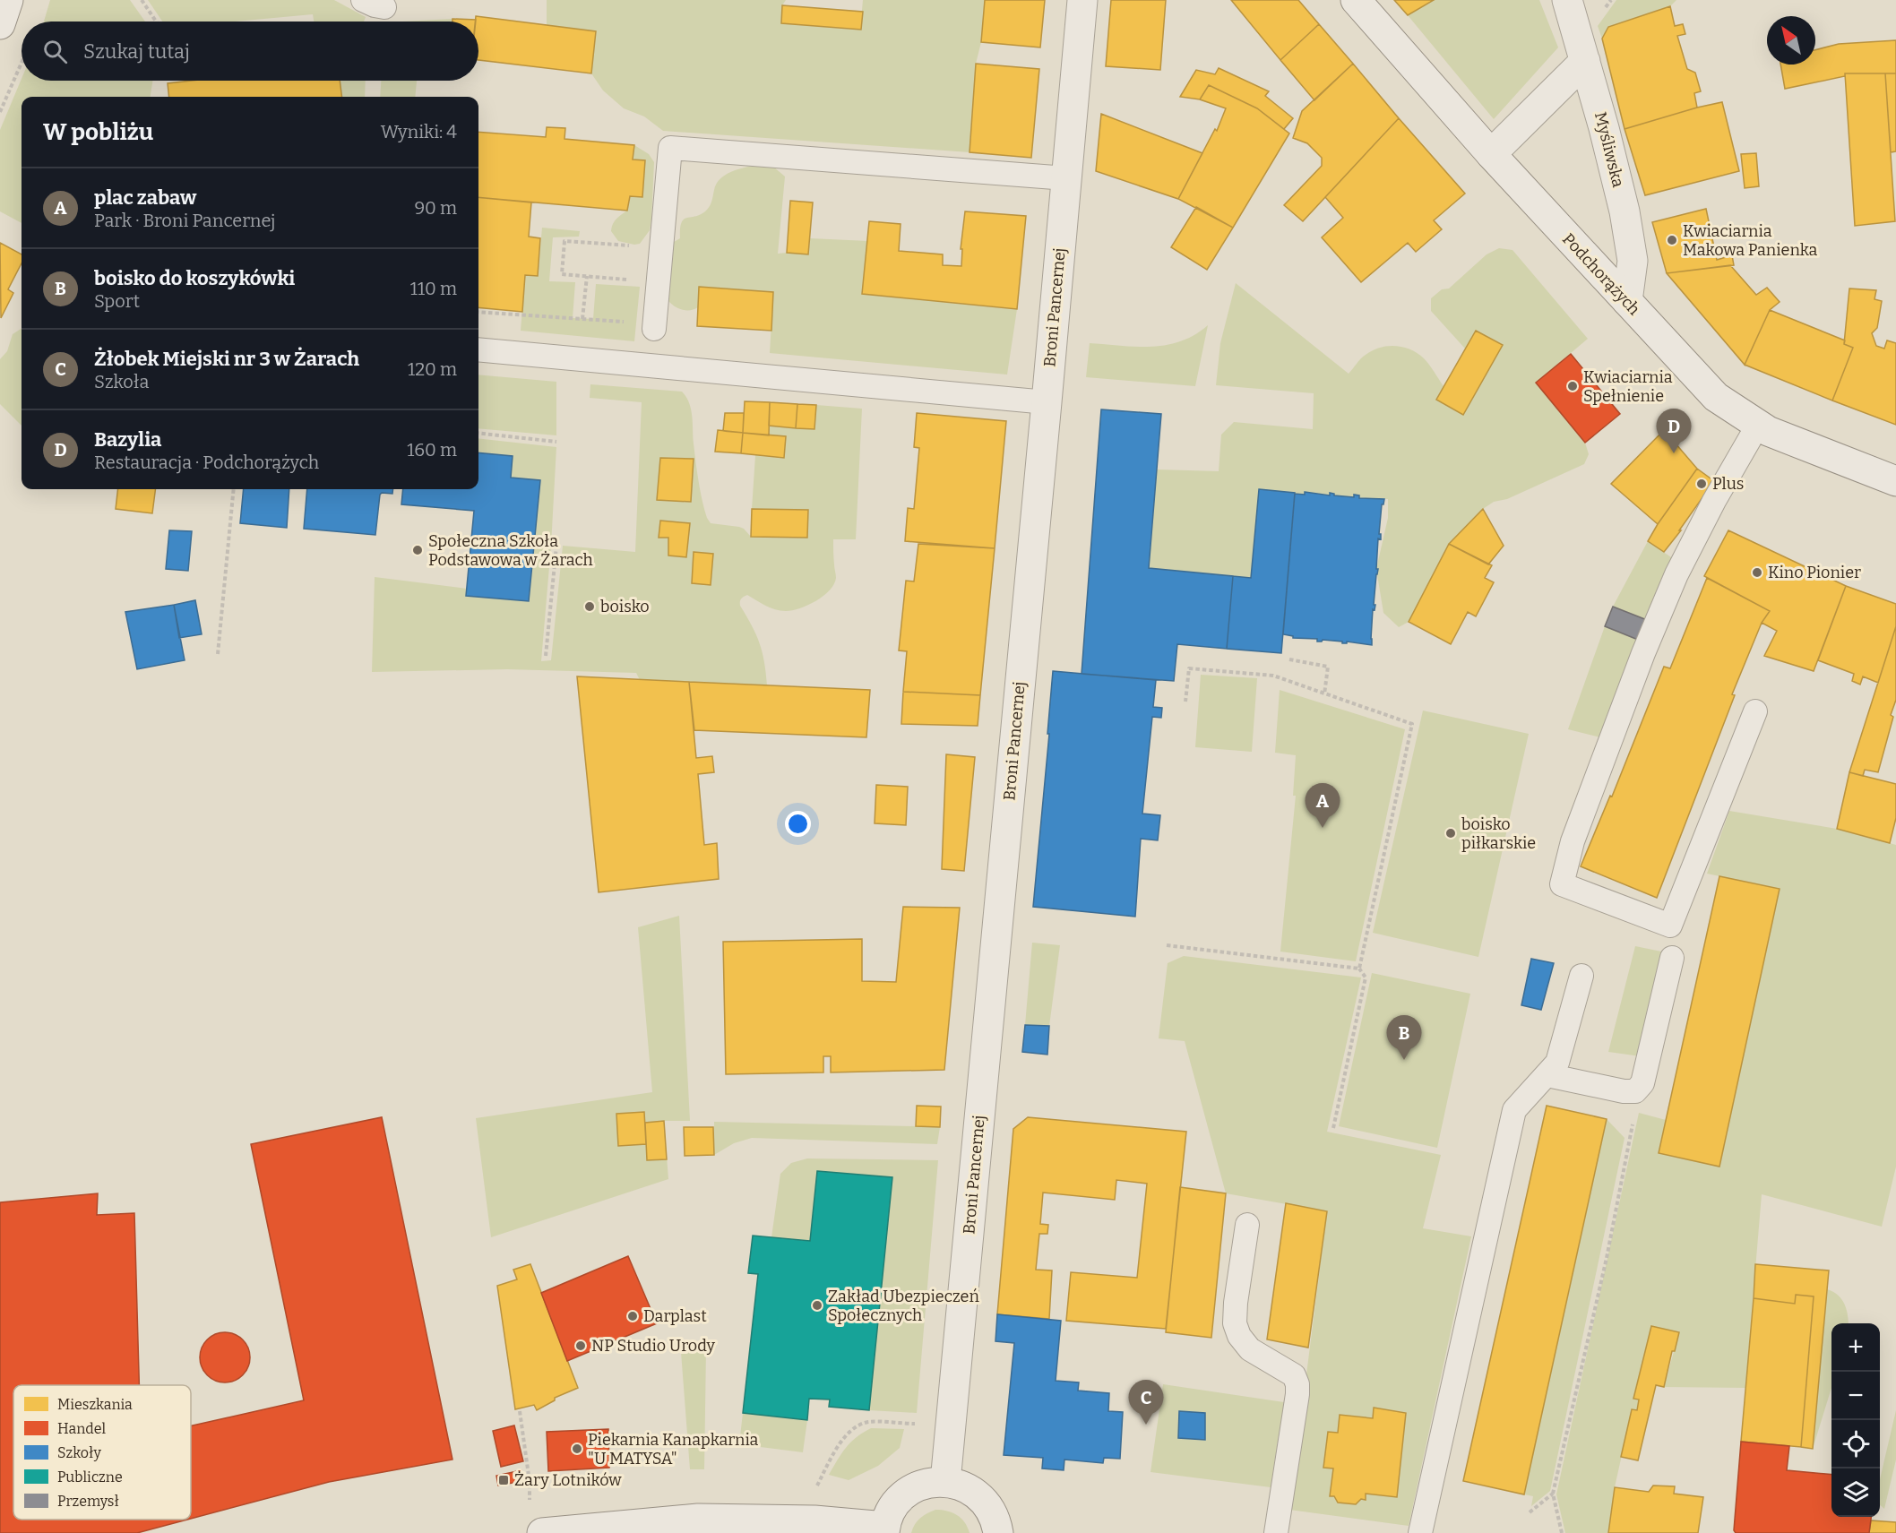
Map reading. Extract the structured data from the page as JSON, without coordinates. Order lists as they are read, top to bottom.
{
  "streets": {
    "street": ["Myśliwska", "Podchorążych", "Broni Pancernej"]
  },
  "crossings": [
    ["Myśliwska", "Podchorążych"]
  ],
  "places": {
    "other": [
      "Kwiaciarnia Makowa Panienka",
      "Kwiaciarnia Spełnienie",
      "Plus",
      "Społeczna Szkoła Podstawowa w Żarach",
      "Kino Pionier",
      "boisko",
      "boisko piłkarskie",
      "Zakład Ubezpieczeń Społecznych",
      "Darplast",
      "NP Studio Urody",
      "Piekarnia Kanapkarnia \"U MATYSA\""
    ],
    "transit": ["Żary Lotników"]
  },
  "legend": [
    "Mieszkania",
    "Handel",
    "Szkoły",
    "Publiczne",
    "Przemysł"
  ],
  "north": "top left",
  "page": {
    "search": "Szukaj tutaj",
    "heading": ["W pobliżu", "Wyniki: 4"],
    "list": [
      {
        "mark": "A",
        "name": "plac zabaw",
        "note": "Park · Broni Pancernej",
        "value": "90 m"
      },
      {
        "mark": "B",
        "name": "boisko do koszykówki",
        "note": "Sport",
        "value": "110 m"
      },
      {
        "mark": "C",
        "name": "Żłobek Miejski nr 3 w Żarach",
        "note": "Szkoła",
        "value": "120 m"
      },
      {
        "mark": "D",
        "name": "Bazylia",
        "note": "Restauracja · Podchorążych",
        "value": "160 m"
      }
    ],
    "pins": [
      "D",
      "A",
      "B",
      "C"
    ],
    "map_buttons": ["+", "−"]
  }
}
